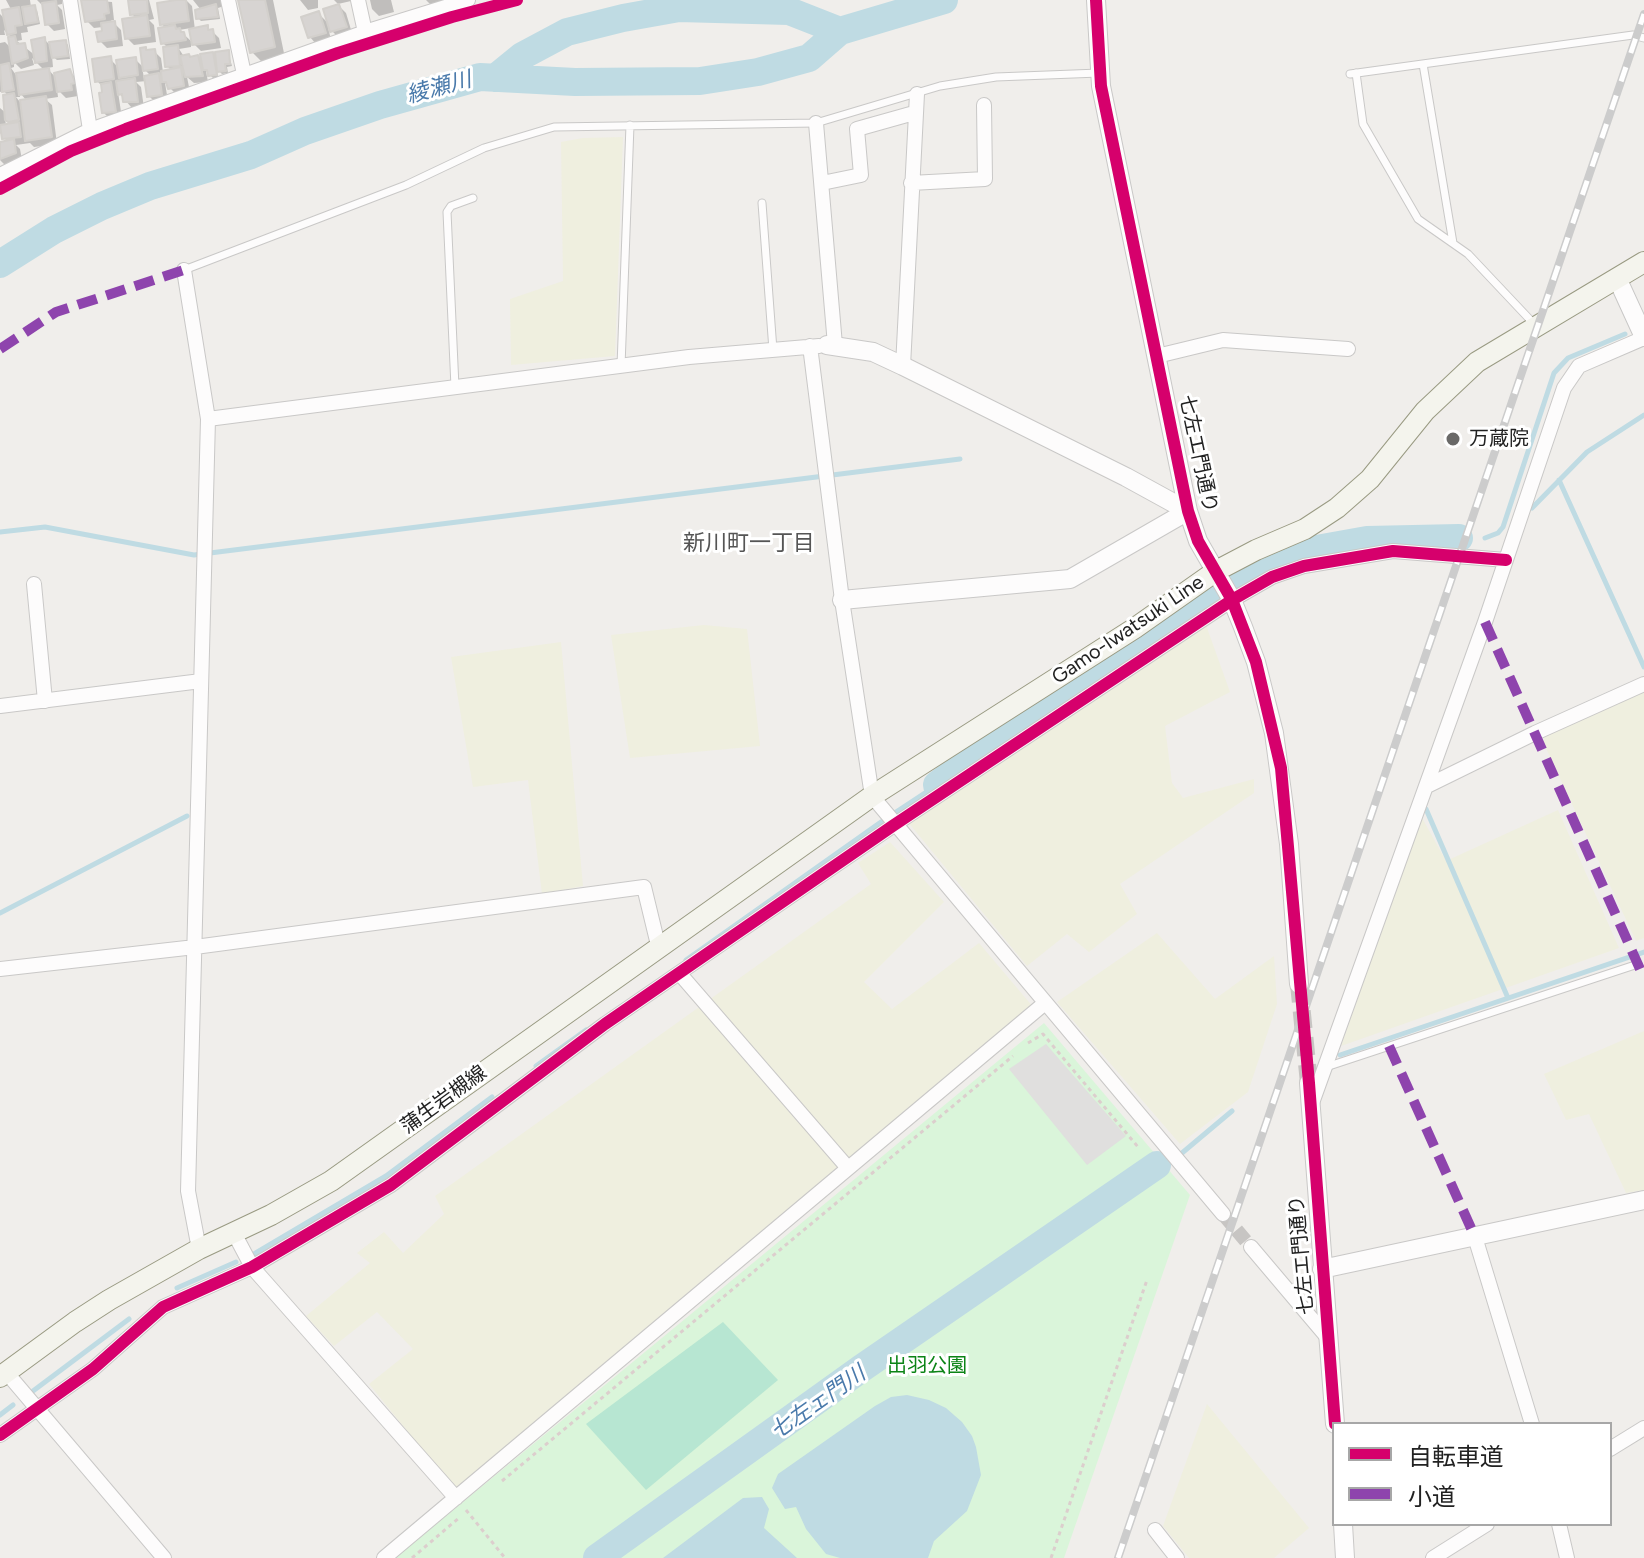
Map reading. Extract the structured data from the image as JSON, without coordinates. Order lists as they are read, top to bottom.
{
  "streets": {
    "main road": ["Gamo-Iwatsuki Line", "蒲生岩槻線"],
    "street": ["七左エ門通り"]
  },
  "crossings": [
    ["七左エ門通り", "Gamo-Iwatsuki Line"],
    ["Gamo-Iwatsuki Line", "蒲生岩槻線"]
  ],
  "districts": ["新川町一丁目"],
  "water": ["綾瀬川", "七左ェ門川"],
  "parks": ["出羽公園"],
  "places": ["万蔵院"],
  "legend": ["自転車道", "小道"]
}
